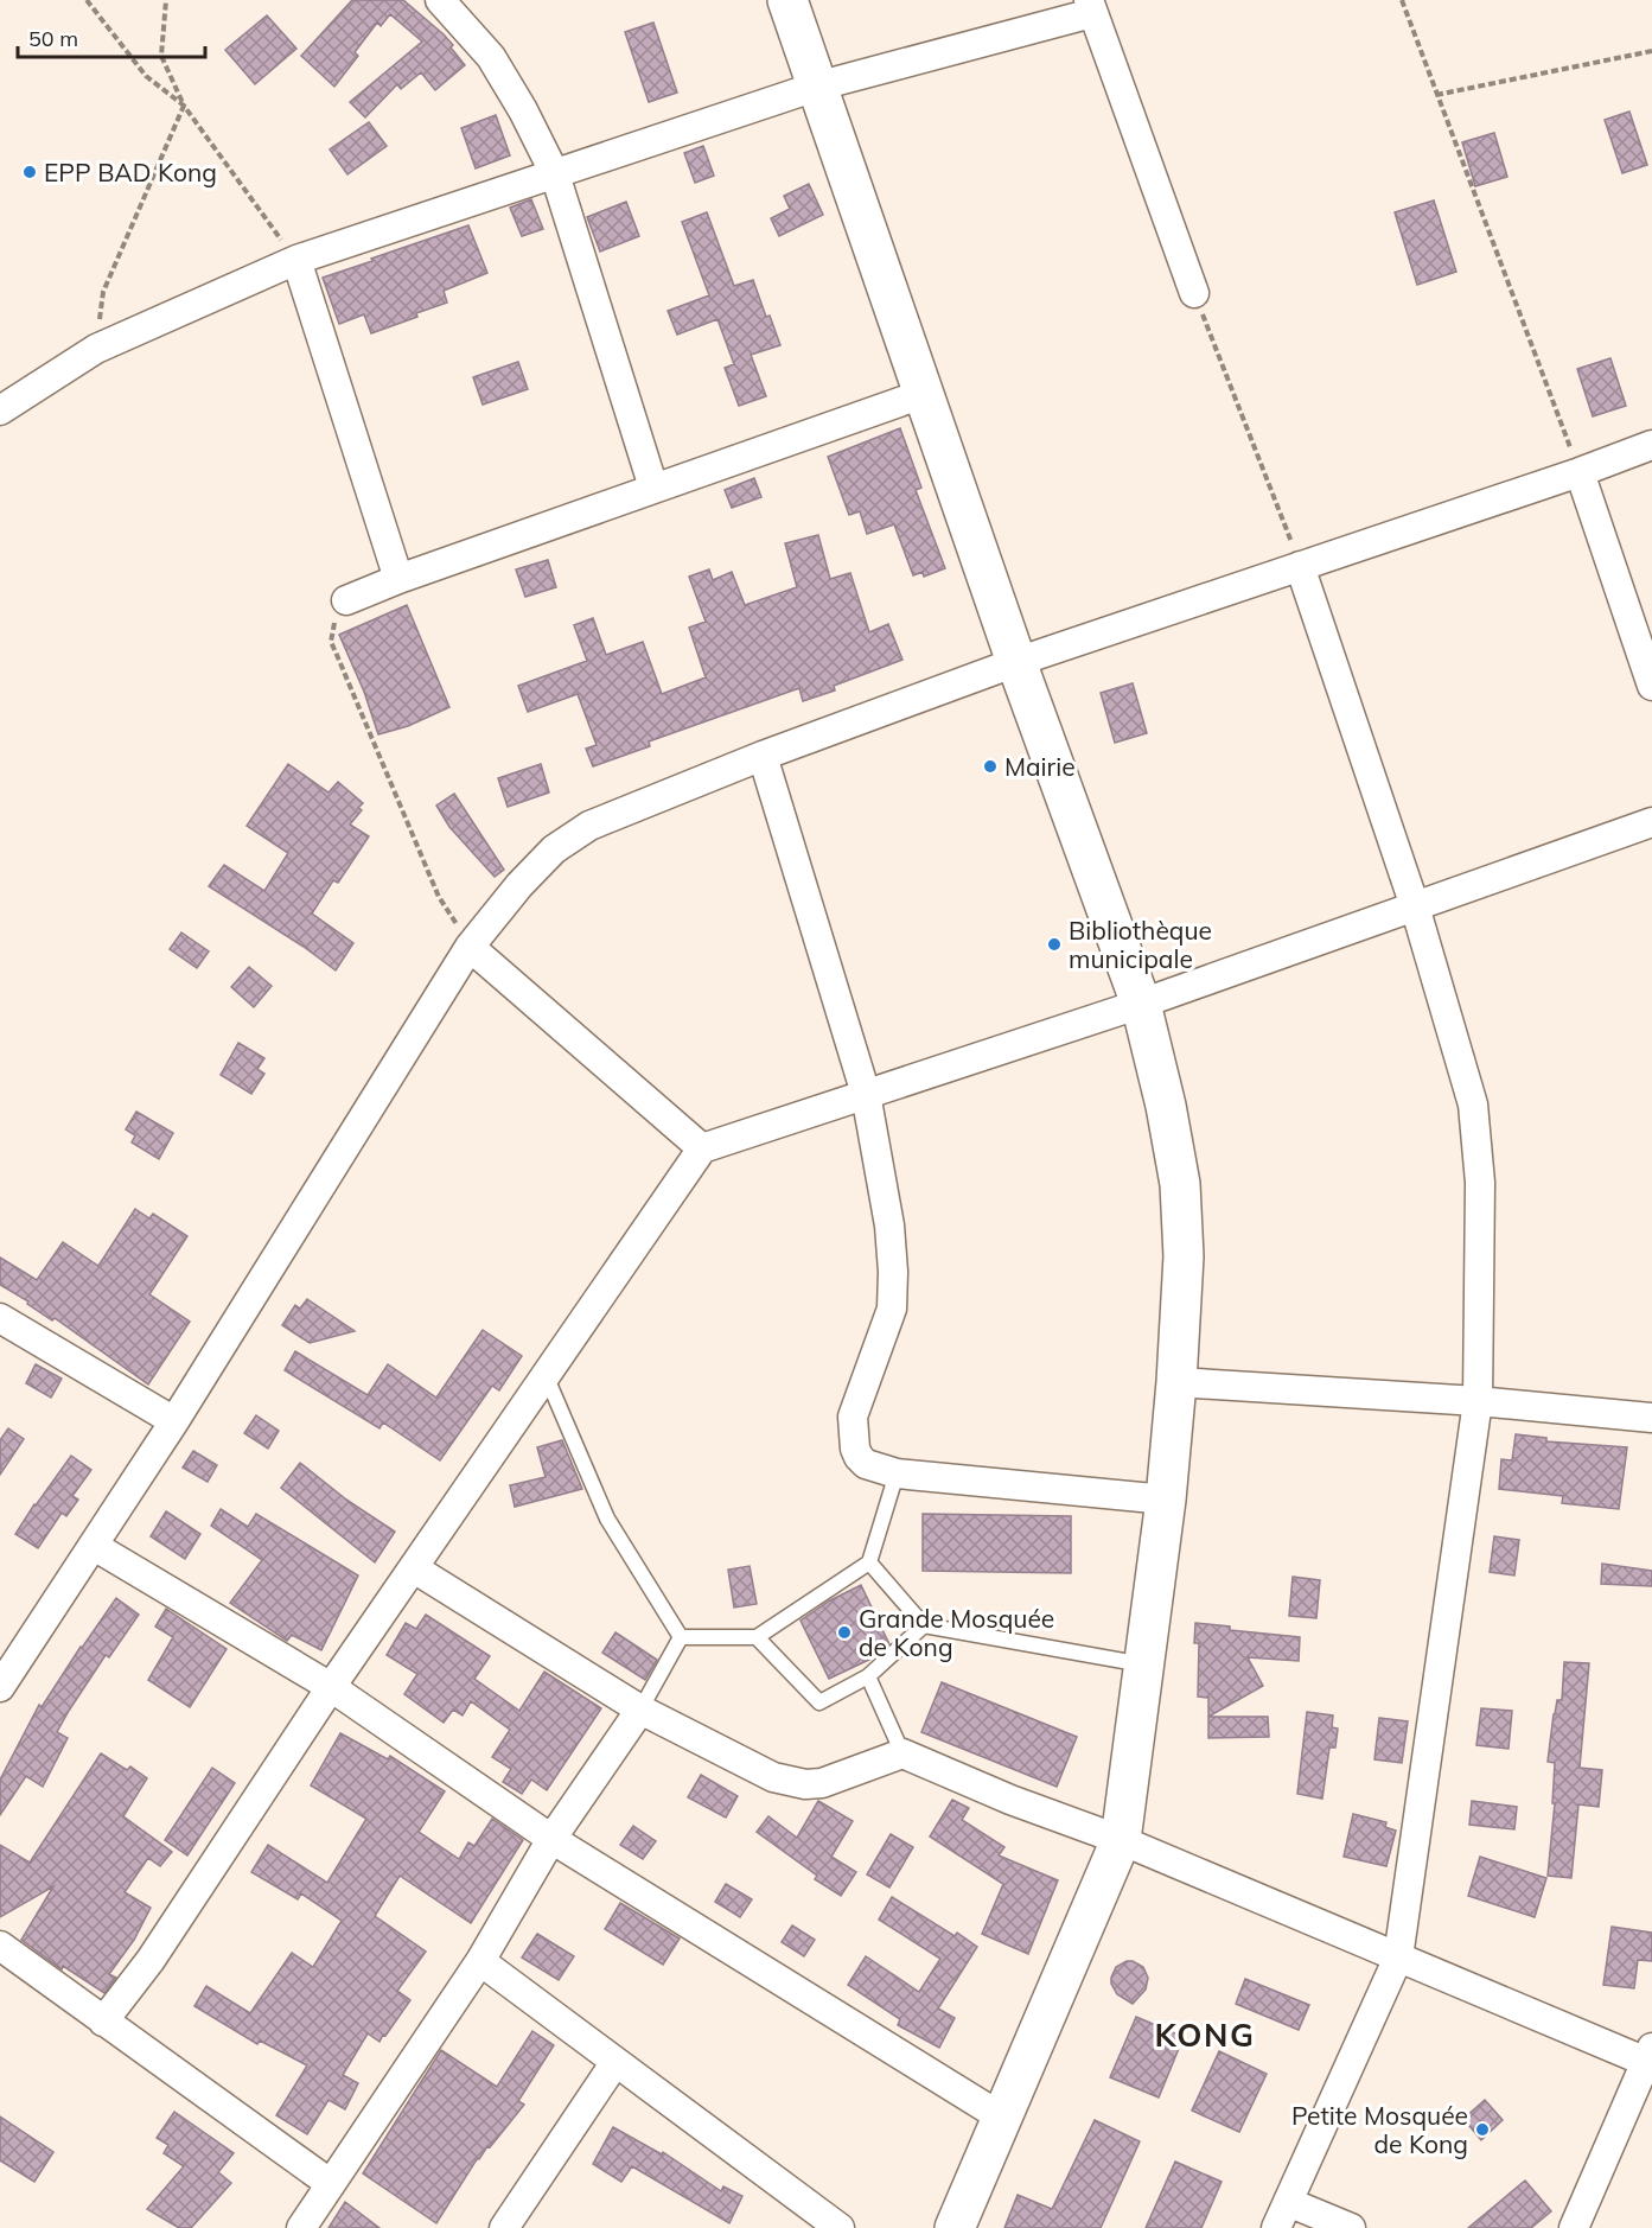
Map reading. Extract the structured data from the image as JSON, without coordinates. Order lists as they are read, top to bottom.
{
  "districts": ["KONG"],
  "places": [
    "EPP BAD Kong",
    "Mairie",
    "Bibliothèque municipale",
    "Grande Mosquée de Kong",
    "Petite Mosquée de Kong"
  ],
  "scale_bar": "50 m"
}
